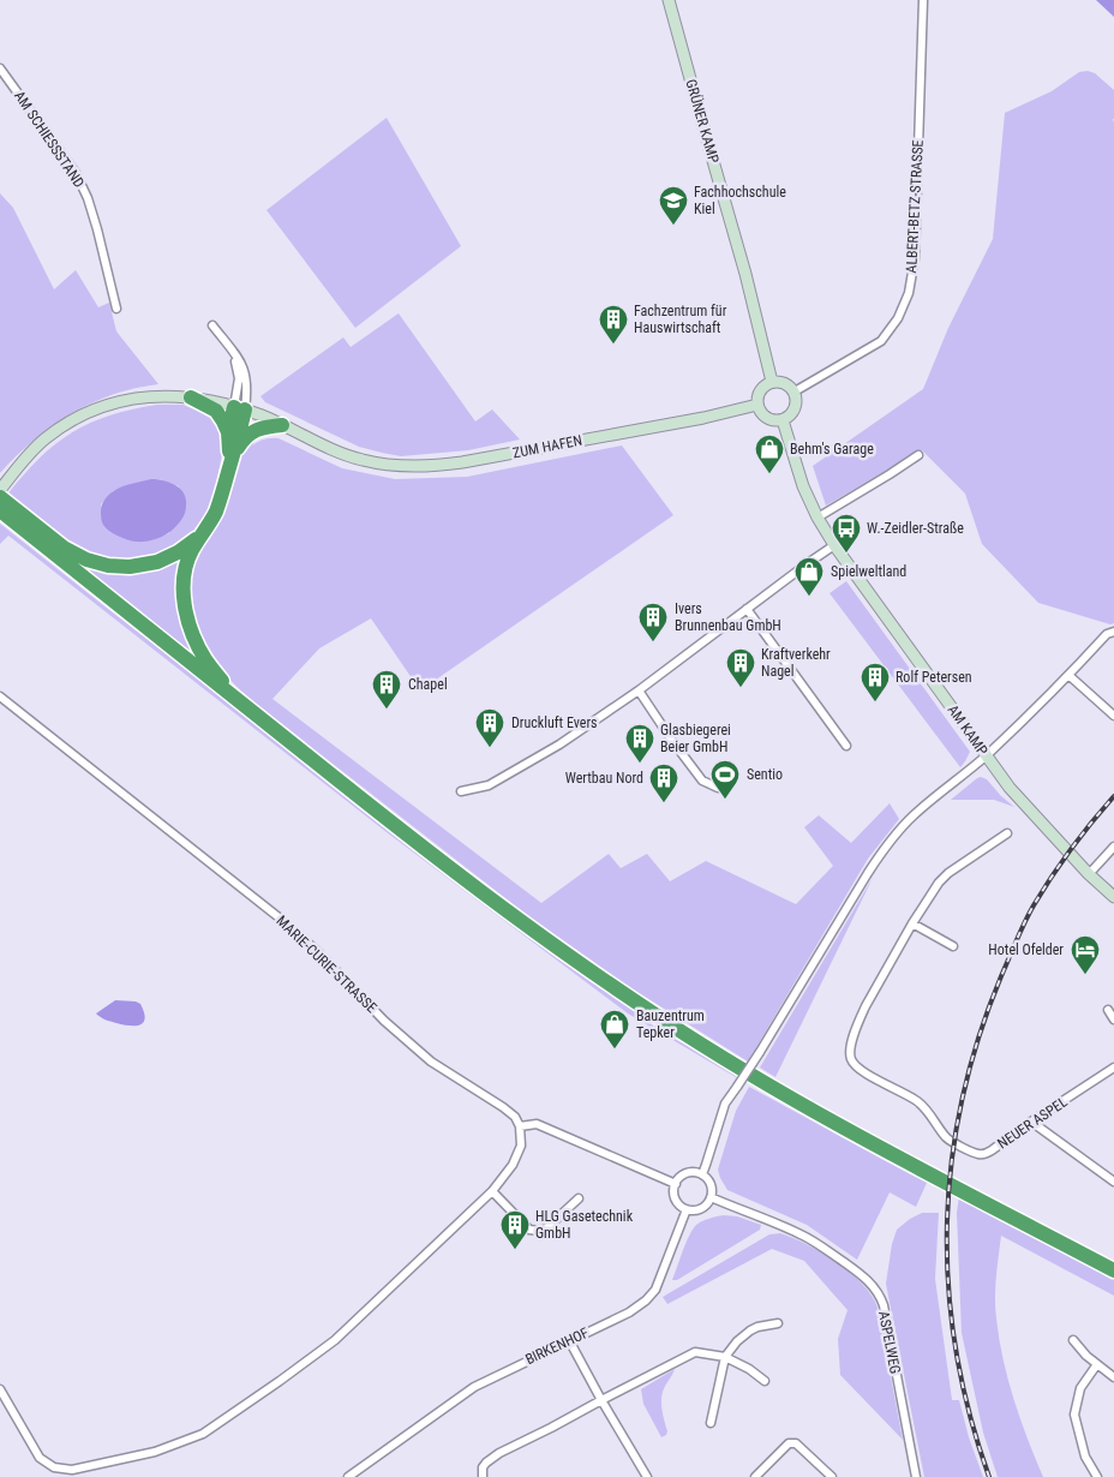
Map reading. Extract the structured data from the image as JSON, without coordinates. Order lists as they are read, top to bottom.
{
  "streets": {
    "main road": ["GRÜNER KAMP", "ZUM HAFEN", "AM KAMP"],
    "street": [
      "AM SCHIESSSTAND",
      "ALBERT-BETZ-STRASSE",
      "MARIE-CURIE-STRASSE",
      "NEUER ASPEL",
      "ASPELWEG",
      "BIRKENHOF"
    ]
  },
  "crossings": [
    ["GRÜNER KAMP", "ALBERT-BETZ-STRASSE"],
    ["GRÜNER KAMP", "ZUM HAFEN"],
    ["GRÜNER KAMP", "AM KAMP"],
    ["ALBERT-BETZ-STRASSE", "ZUM HAFEN"],
    ["ALBERT-BETZ-STRASSE", "AM KAMP"],
    ["ZUM HAFEN", "AM KAMP"],
    ["ASPELWEG", "BIRKENHOF"]
  ],
  "places": {
    "school or university": ["Fachhochschule Kiel"],
    "building": [
      "Fachzentrum für Hauswirtschaft",
      "Ivers Brunnenbau GmbH",
      "Kraftverkehr Nagel",
      "Rolf Petersen",
      "Chapel",
      "Druckluft Evers",
      "Glasbiegerei Beier GmbH",
      "Wertbau Nord",
      "HLG Gasetechnik GmbH"
    ],
    "shop": ["Behm's Garage", "Spielweltland", "Bauzentrum Tepker"],
    "bus stop": ["W.-Zeidler-Straße"],
    "sports": ["Sentio"],
    "hotel": ["Hotel Ofelder"]
  }
}
